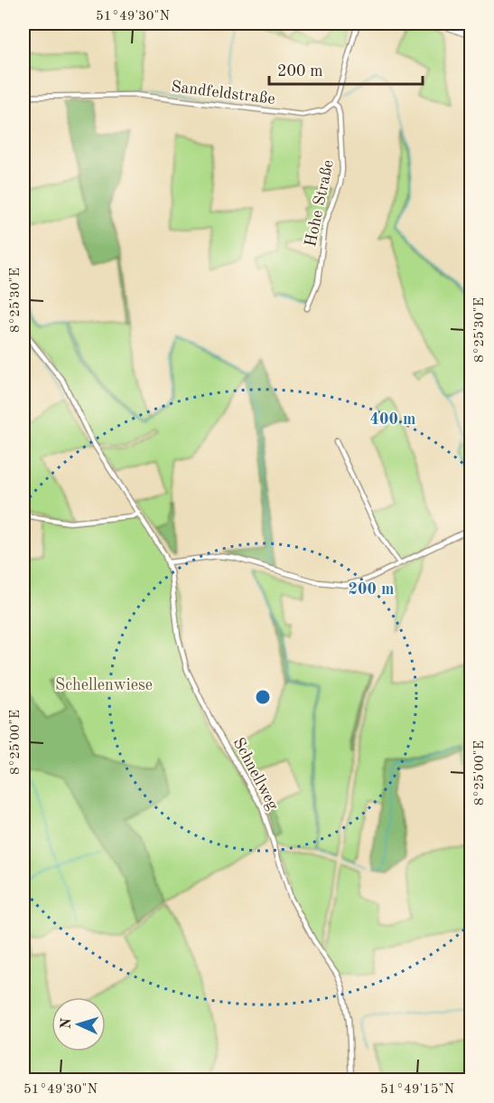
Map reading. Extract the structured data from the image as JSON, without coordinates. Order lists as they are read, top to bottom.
{
  "streets": {
    "street": ["Sandfeldstraße", "Hohe Straße", "Schnellweg"]
  },
  "crossings": [
    ["Sandfeldstraße", "Hohe Straße"]
  ],
  "parks": ["Schellenwiese"],
  "scale_bar": "200 m",
  "north": "left",
  "coordinates": [
    "51°49'30\"N",
    "8°25'30\"E",
    "8°25'00\"E",
    "51°49'15\"N"
  ],
  "rings": ["400 m", "200 m"]
}
